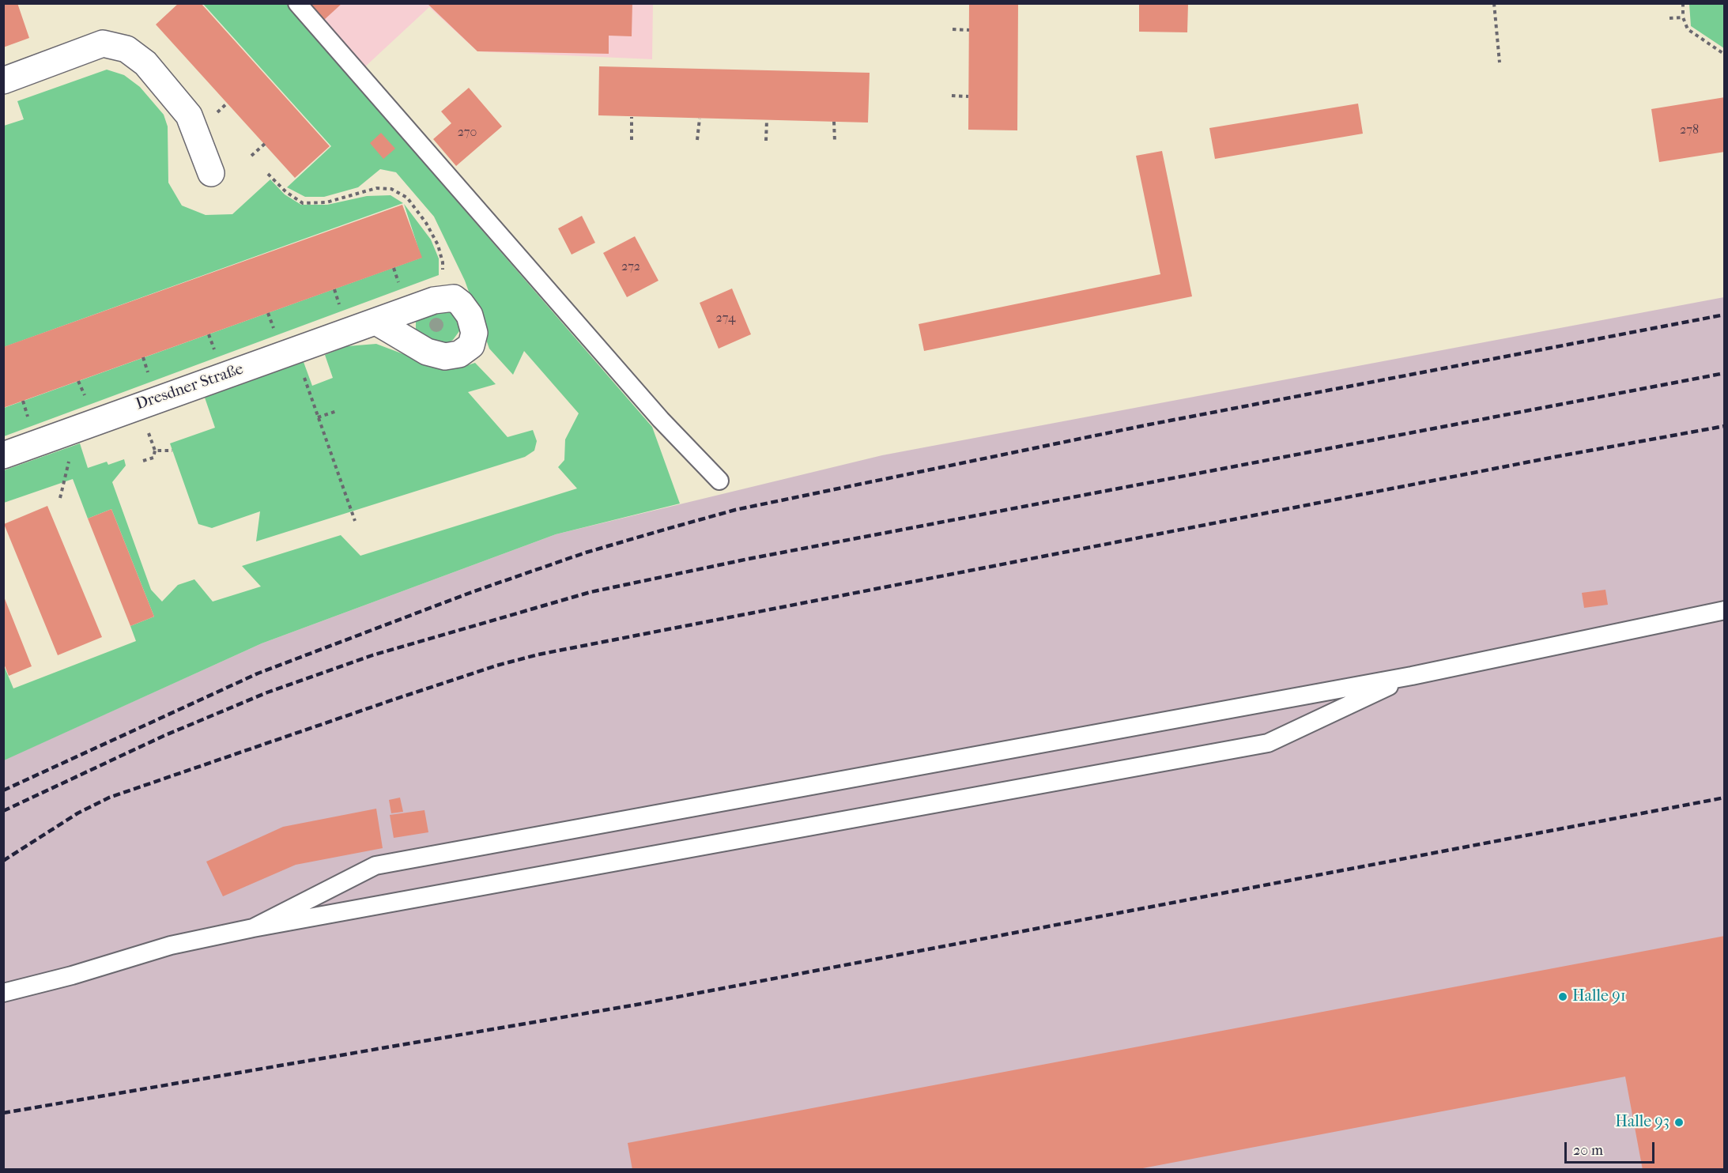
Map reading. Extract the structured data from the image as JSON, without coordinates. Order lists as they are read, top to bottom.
{
  "streets": {
    "street": ["Dresdner Straße"]
  },
  "places": ["Halle 91", "Halle 93"],
  "house_numbers": [
    "278",
    "270",
    "272",
    "274"
  ],
  "scale_bar": "20 m"
}
